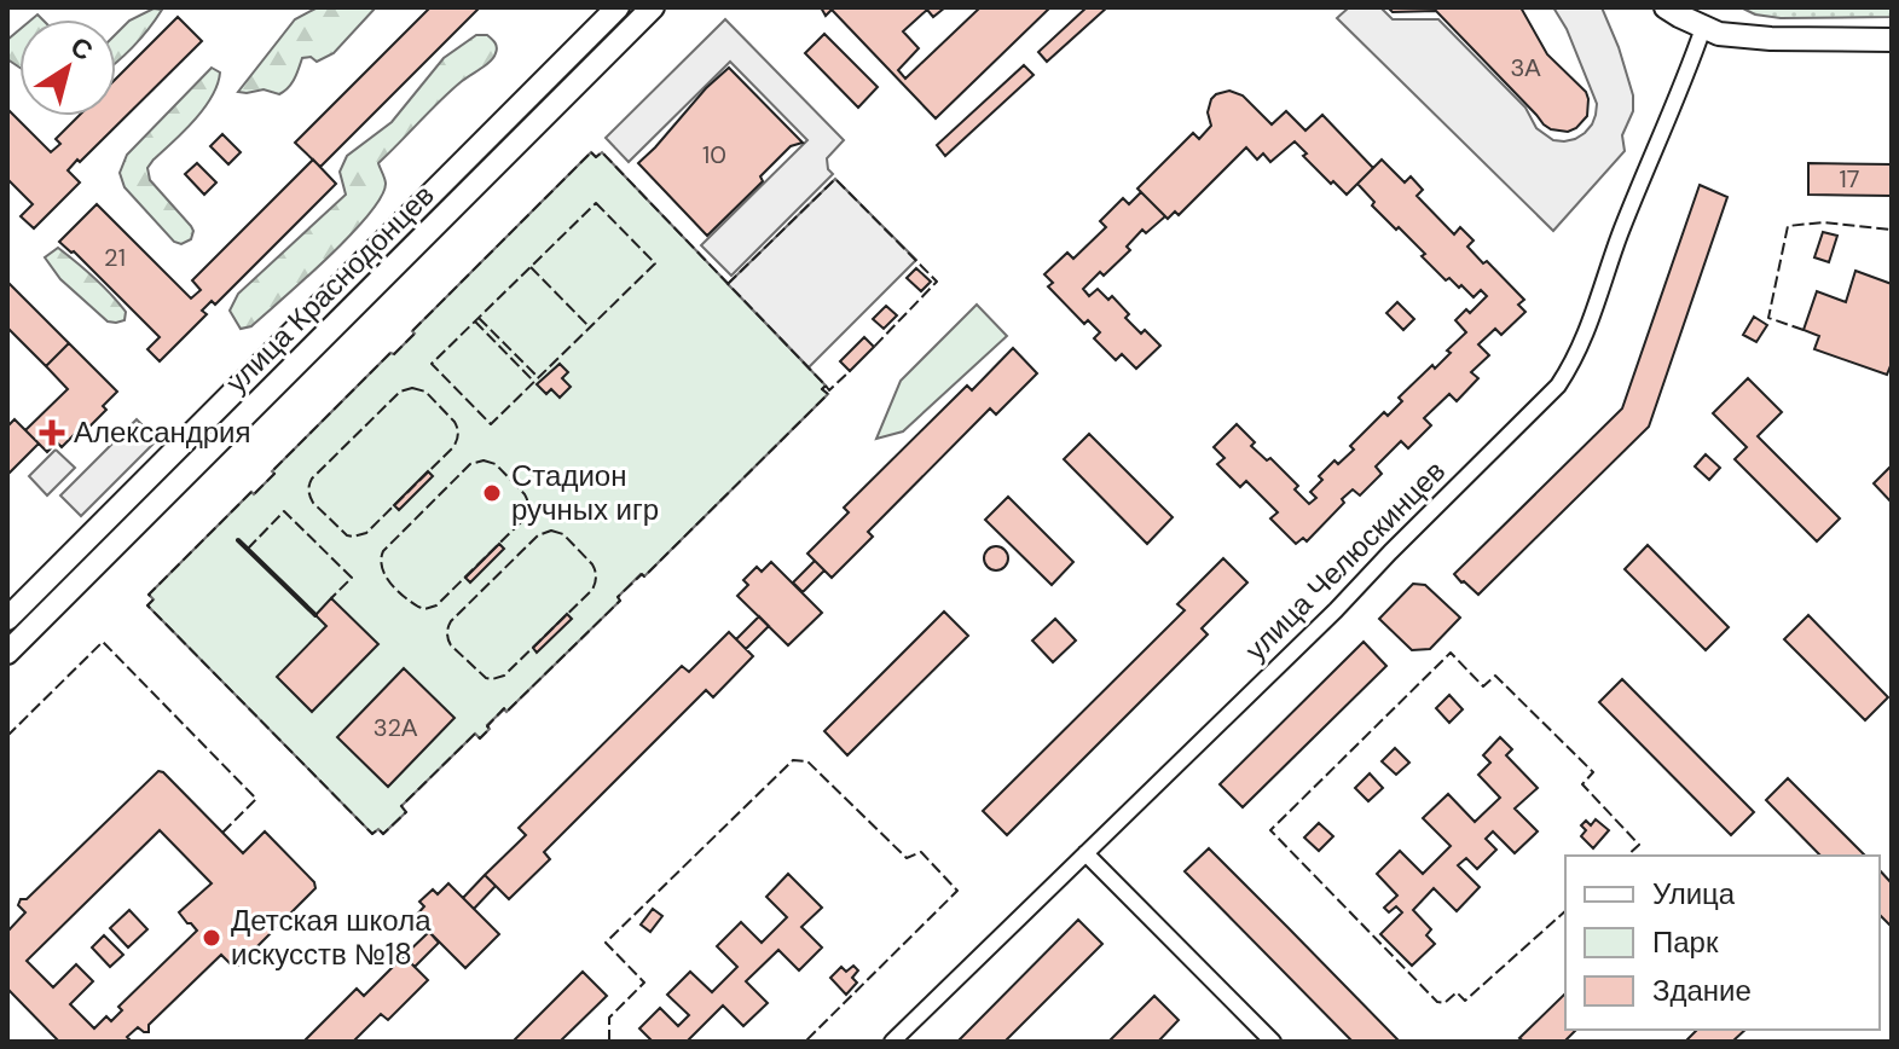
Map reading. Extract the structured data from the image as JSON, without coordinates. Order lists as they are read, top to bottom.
{
  "streets": {
    "main road": ["улица Краснодонцев"],
    "street": ["улица Челюскинцев"]
  },
  "places": {
    "health": ["Александрия"],
    "other": ["Стадион ручных игр", "Детская школа искусств №18"]
  },
  "house_numbers": [
    "3А",
    "10",
    "17",
    "21",
    "32А"
  ],
  "legend": ["Улица", "Парк", "Здание"],
  "north": "top right"
}
